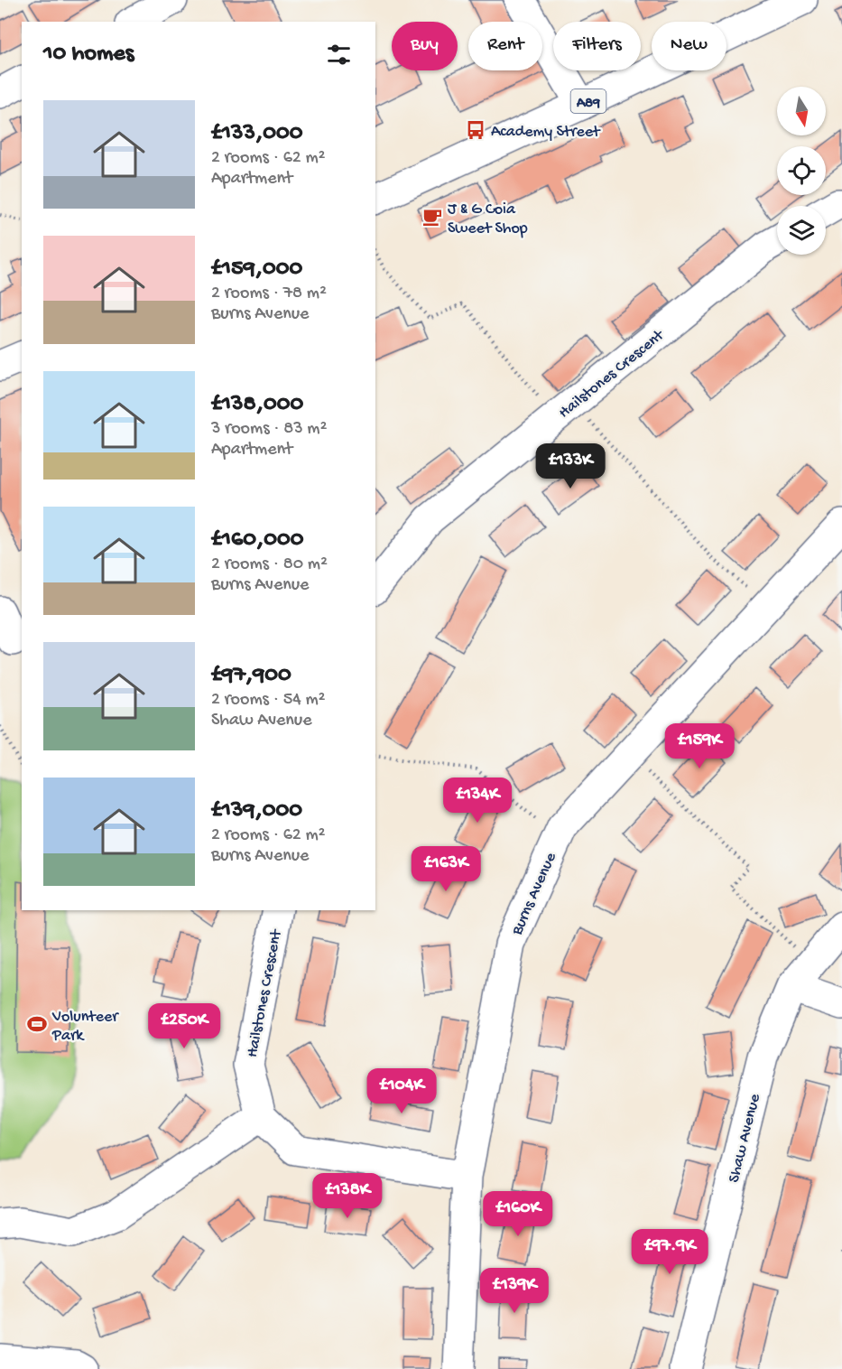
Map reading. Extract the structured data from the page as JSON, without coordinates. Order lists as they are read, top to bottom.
{
  "streets": {
    "street": [
      "A89",
      "Hailstones Crescent",
      "Burns Avenue",
      "Shaw Avenue"
    ]
  },
  "places": {
    "bus stop": ["Academy Street"],
    "cafe": ["J & G Coia Sweet Shop"],
    "sports": ["Volunteer Park"]
  },
  "north": "bottom",
  "page": {
    "chip": [
      "Buy",
      "Rent",
      "Filters",
      "New"
    ],
    "heading": "10 homes",
    "list": [
      {
        "name": "£133,000",
        "note": "2 rooms · 62 m² · Apartment"
      },
      {
        "name": "£159,000",
        "note": "2 rooms · 78 m² · Burns Avenue"
      },
      {
        "name": "£138,000",
        "note": "3 rooms · 83 m² · Apartment"
      },
      {
        "name": "£160,000",
        "note": "2 rooms · 80 m² · Burns Avenue"
      },
      {
        "name": "£97,900",
        "note": "2 rooms · 54 m² · Shaw Avenue"
      },
      {
        "name": "£139,000",
        "note": "2 rooms · 62 m² · Burns Avenue"
      }
    ],
    "price": [
      "£133K",
      "£159K",
      "£134K",
      "£163K",
      "£250K",
      "£104K",
      "£138K",
      "£160K",
      "£97.9K",
      "£139K"
    ]
  }
}
